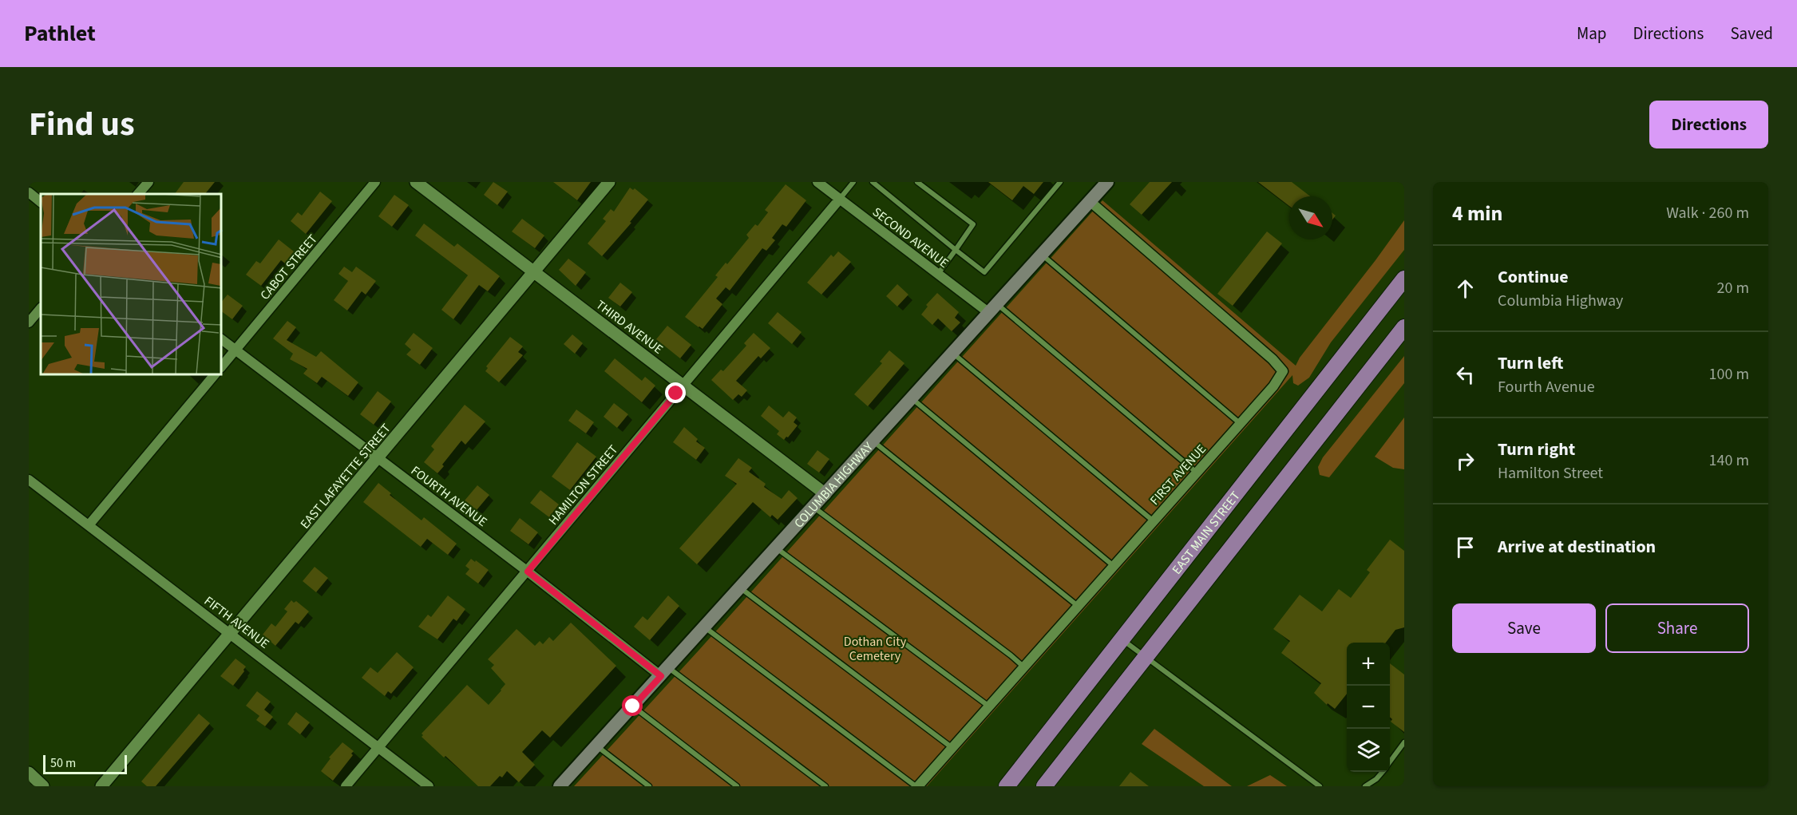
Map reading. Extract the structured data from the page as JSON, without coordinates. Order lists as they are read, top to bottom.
{
  "streets": {
    "main road": ["COLUMBIA HIGHWAY", "EAST MAIN STREET"],
    "street": [
      "SECOND AVENUE",
      "CABOT STREET",
      "THIRD AVENUE",
      "FIRST AVENUE",
      "EAST LAFAYETTE STREET",
      "HAMILTON STREET",
      "FOURTH AVENUE",
      "FIFTH AVENUE"
    ]
  },
  "crossings": [
    ["SECOND AVENUE", "HAMILTON STREET"],
    ["SECOND AVENUE", "COLUMBIA HIGHWAY"],
    ["CABOT STREET", "FOURTH AVENUE"],
    ["THIRD AVENUE", "EAST LAFAYETTE STREET"],
    ["THIRD AVENUE", "HAMILTON STREET"],
    ["THIRD AVENUE", "COLUMBIA HIGHWAY"],
    ["FIRST AVENUE", "COLUMBIA HIGHWAY"],
    ["EAST LAFAYETTE STREET", "FOURTH AVENUE"],
    ["EAST LAFAYETTE STREET", "FIFTH AVENUE"],
    ["HAMILTON STREET", "FOURTH AVENUE"],
    ["HAMILTON STREET", "FIFTH AVENUE"],
    ["COLUMBIA HIGHWAY", "FOURTH AVENUE"]
  ],
  "parks": ["Dothan City Cemetery"],
  "scale_bar": "50 m",
  "north": "bottom right",
  "page": {
    "header": "Pathlet",
    "nav": ["Map", "Directions", "Saved"],
    "title": "Find us",
    "buttons": [
      "Directions",
      ["Save", "Share"]
    ],
    "heading": ["4 min", "Walk · 260 m"],
    "list": [
      ["Continue", "Columbia Highway", "20 m"],
      ["Turn left", "Fourth Avenue", "100 m"],
      ["Turn right", "Hamilton Street", "140 m"],
      "Arrive at destination"
    ],
    "map_buttons": ["+", "−"],
    "scale": "50 m"
  }
}
